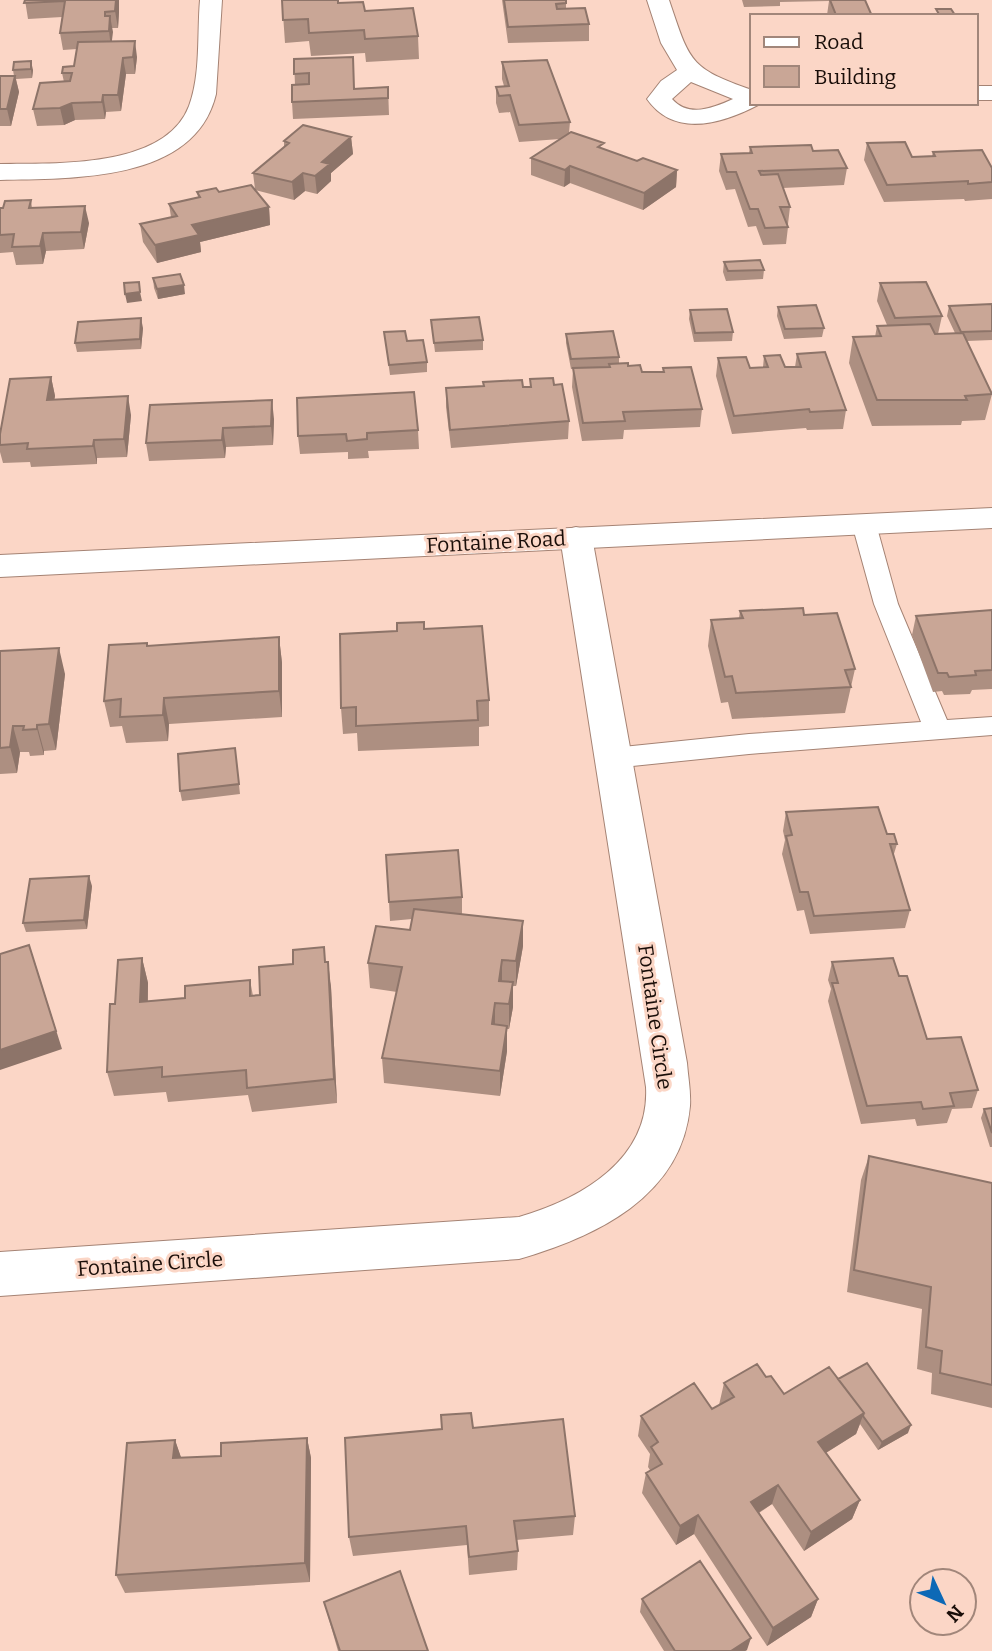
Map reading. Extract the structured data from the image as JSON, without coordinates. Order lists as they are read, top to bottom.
{
  "streets": {
    "street": ["Fontaine Road", "Fontaine Circle"]
  },
  "crossings": [
    ["Fontaine Road", "Fontaine Circle"]
  ],
  "legend": ["Road", "Building"],
  "north": "bottom right"
}
